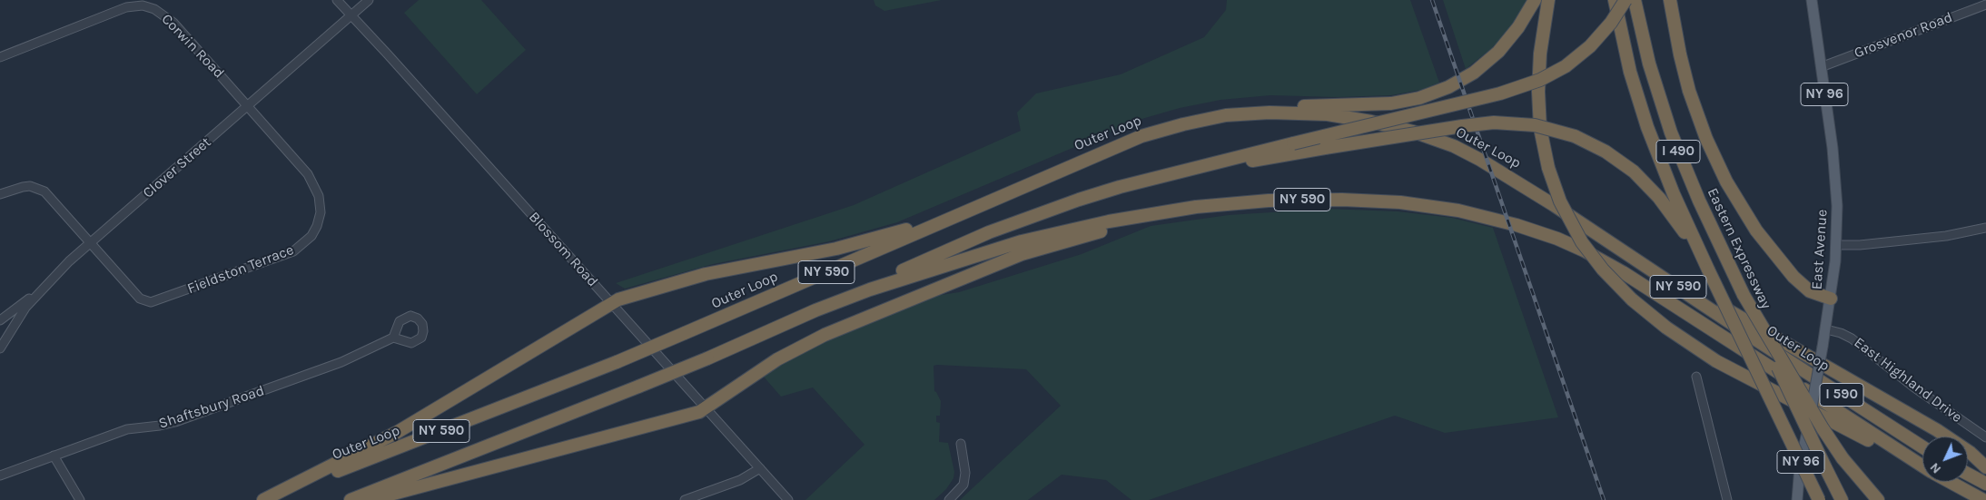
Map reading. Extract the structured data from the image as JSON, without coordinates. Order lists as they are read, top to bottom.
{
  "streets": {
    "highway": [
      "Outer Loop",
      "I 490",
      "NY 590",
      "Eastern Expressway",
      "I 590"
    ],
    "main road": ["NY 96", "East Avenue"],
    "street": [
      "Grosvenor Road",
      "Corwin Road",
      "Clover Street",
      "Blossom Road",
      "Fieldston Terrace",
      "East Highland Drive",
      "Shaftsbury Road"
    ]
  },
  "crossings": [
    ["Grosvenor Road", "East Avenue"],
    ["Corwin Road", "Clover Street"],
    ["Corwin Road", "Fieldston Terrace"],
    ["Clover Street", "Blossom Road"],
    ["Clover Street", "Fieldston Terrace"],
    ["East Avenue", "East Highland Drive"]
  ],
  "north": "bottom left"
}
